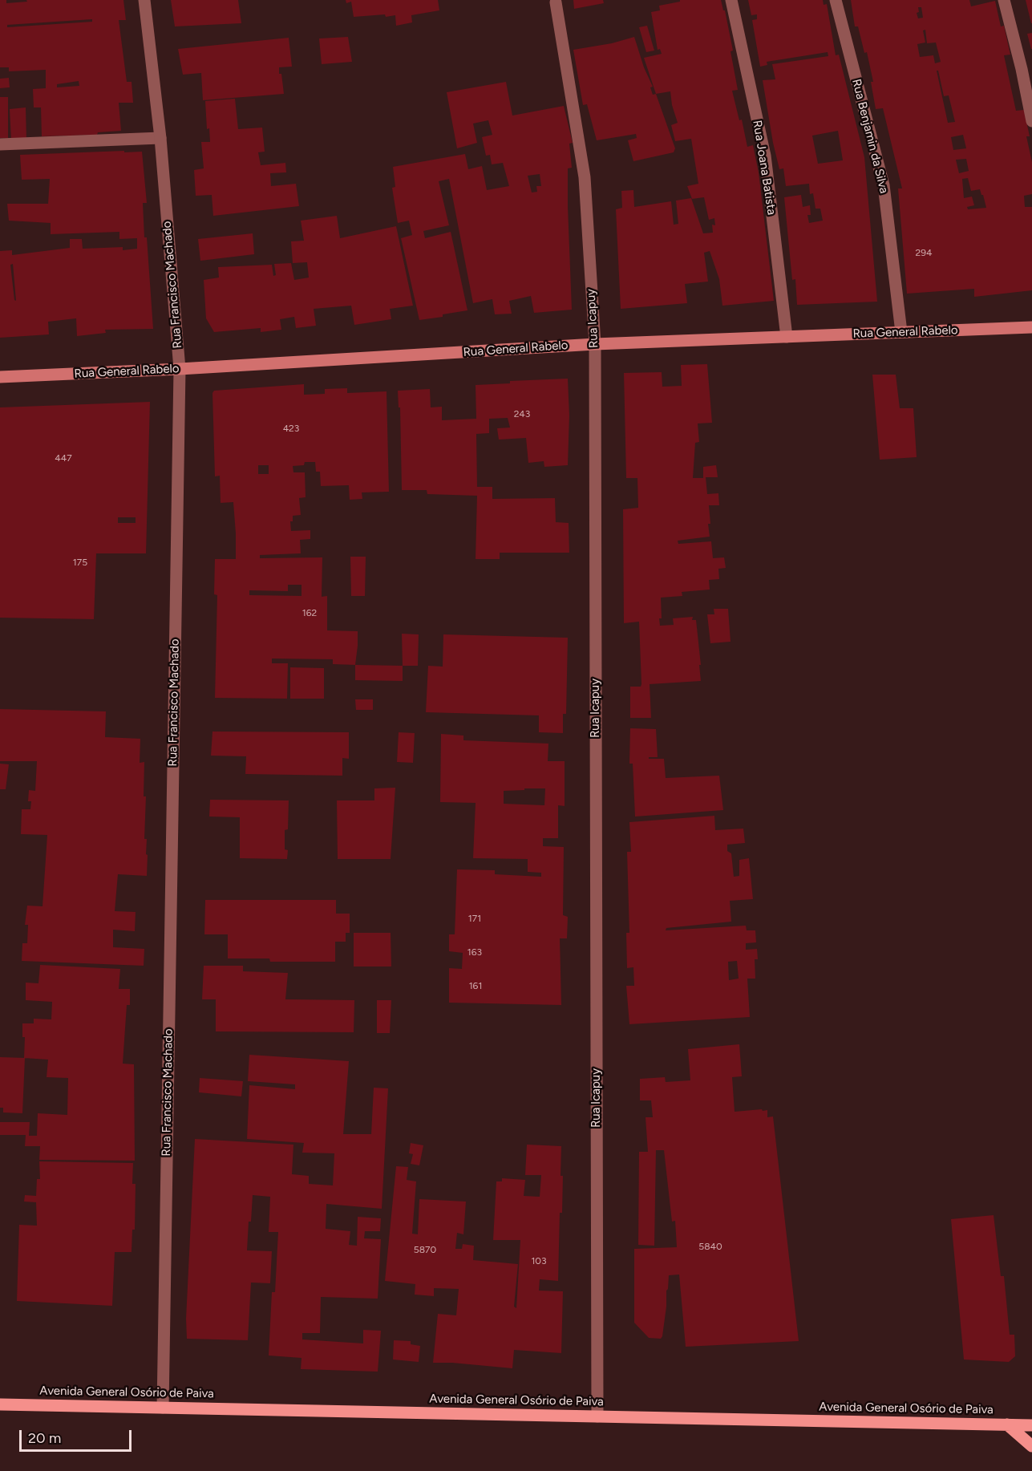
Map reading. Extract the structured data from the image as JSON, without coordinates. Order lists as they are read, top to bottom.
{
  "streets": {
    "main road": ["Avenida General Osório de Paiva"],
    "street": [
      "Rua Benjamin da Silva",
      "Rua Joana Batista",
      "Rua Francisco Machado",
      "Rua Icapuy",
      "Rua General Rabelo"
    ]
  },
  "crossings": [
    ["Rua Benjamin da Silva", "Rua General Rabelo"],
    ["Rua Joana Batista", "Rua General Rabelo"],
    ["Rua Francisco Machado", "Rua General Rabelo"],
    ["Rua Francisco Machado", "Avenida General Osório de Paiva"],
    ["Rua Icapuy", "Rua General Rabelo"],
    ["Rua Icapuy", "Avenida General Osório de Paiva"]
  ],
  "house_numbers": [
    "294",
    "243",
    "423",
    "447",
    "175",
    "162",
    "171",
    "163",
    "161",
    "5840",
    "5870",
    "103"
  ],
  "scale_bar": "20 m"
}
